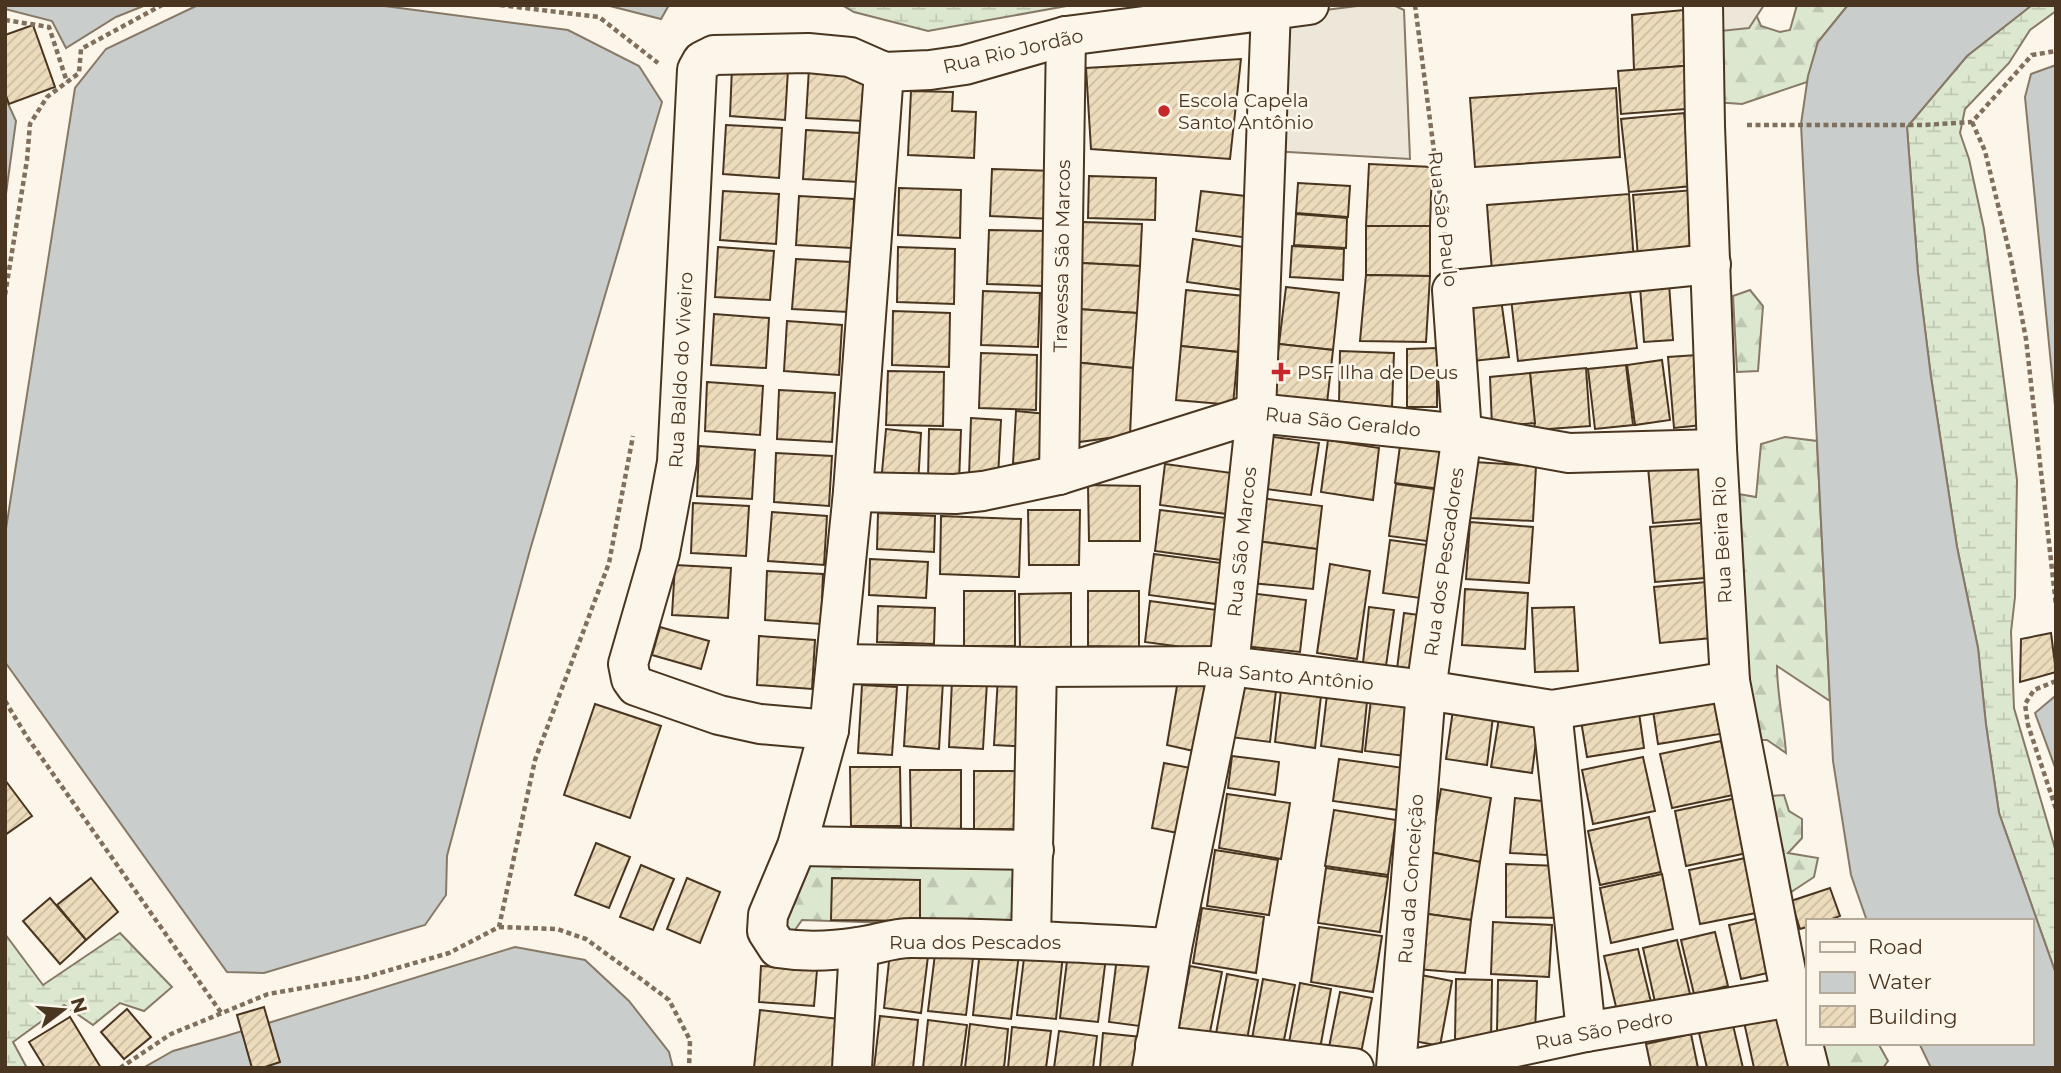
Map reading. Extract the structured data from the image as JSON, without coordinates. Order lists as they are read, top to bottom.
{
  "streets": {
    "street": [
      "Rua Rio Jordão",
      "Rua São Paulo",
      "Travessa São Marcos",
      "Rua Baldo do Viveiro",
      "Rua São Geraldo",
      "Rua Beira Rio",
      "Rua São Marcos",
      "Rua dos Pescadores",
      "Rua Santo Antônio",
      "Rua da Conceição",
      "Rua dos Pescados",
      "Rua São Pedro"
    ]
  },
  "crossings": [
    ["Rua Rio Jordão", "Travessa São Marcos"],
    ["Rua Rio Jordão", "Rua Baldo do Viveiro"],
    ["Rua Rio Jordão", "Rua São Marcos"],
    ["Rua São Paulo", "Rua São Geraldo"],
    ["Rua São Paulo", "Rua dos Pescadores"],
    ["Travessa São Marcos", "Rua São Geraldo"],
    ["Rua São Geraldo", "Rua Beira Rio"],
    ["Rua São Geraldo", "Rua São Marcos"],
    ["Rua São Geraldo", "Rua dos Pescadores"],
    ["Rua Beira Rio", "Rua Santo Antônio"],
    ["Rua Beira Rio", "Rua São Pedro"],
    ["Rua São Marcos", "Rua Santo Antônio"],
    ["Rua São Marcos", "Rua dos Pescados"],
    ["Rua dos Pescadores", "Rua Santo Antônio"],
    ["Rua dos Pescadores", "Rua da Conceição"],
    ["Rua Santo Antônio", "Rua da Conceição"]
  ],
  "places": {
    "other": ["Escola Capela Santo Antônio"],
    "health": ["PSF Ilha de Deus"]
  },
  "legend": ["Road", "Water", "Building"],
  "north": "right"
}
